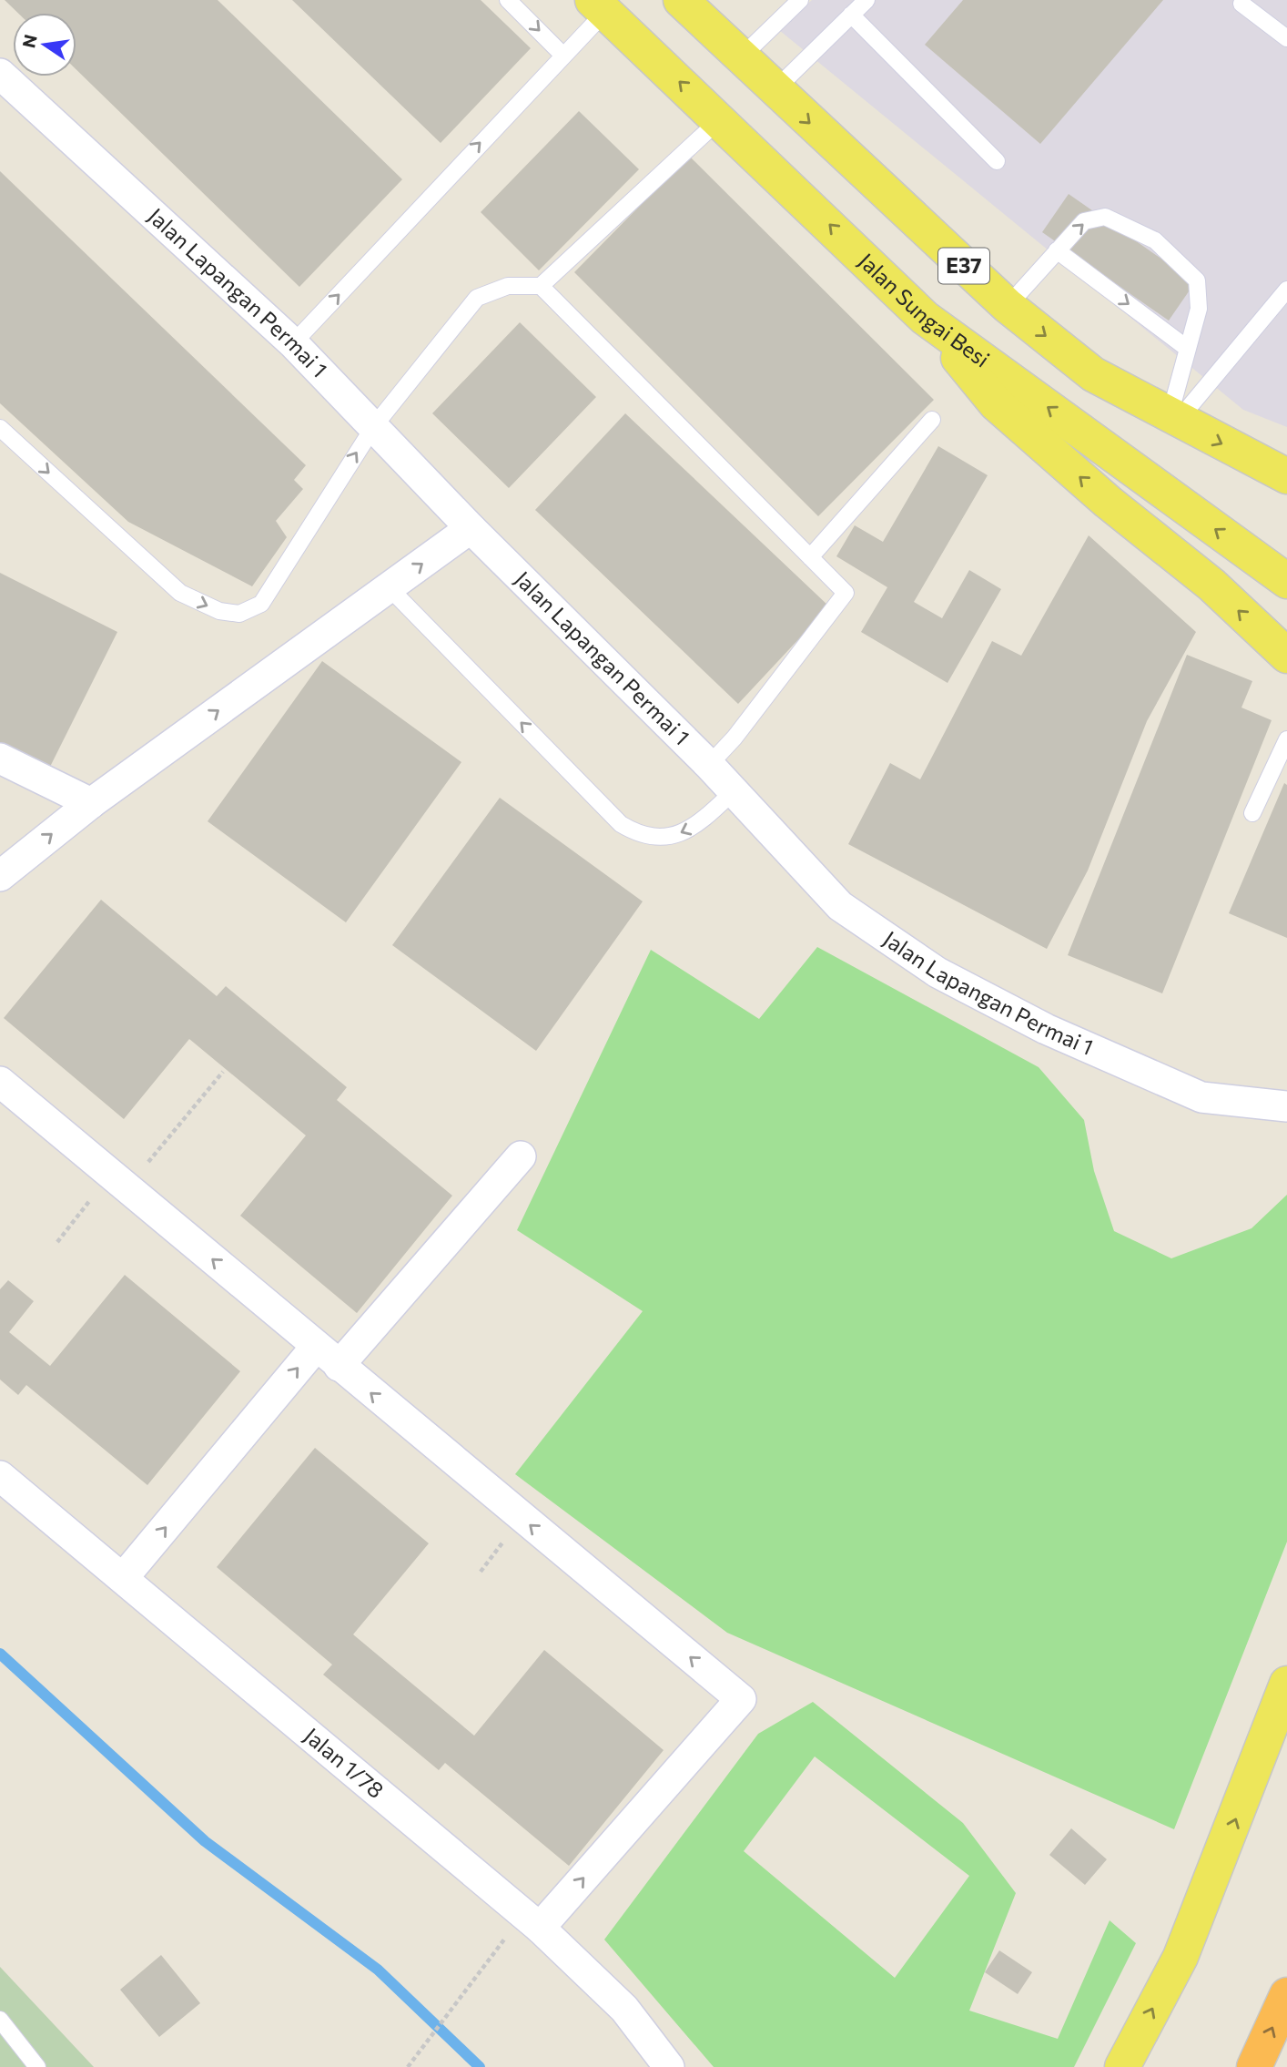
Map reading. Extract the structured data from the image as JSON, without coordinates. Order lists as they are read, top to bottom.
{
  "streets": {
    "main road": ["E37", "Jalan Sungai Besi"],
    "street": ["Jalan Lapangan Permai 1", "Jalan 1/78"]
  },
  "north": "left"
}
